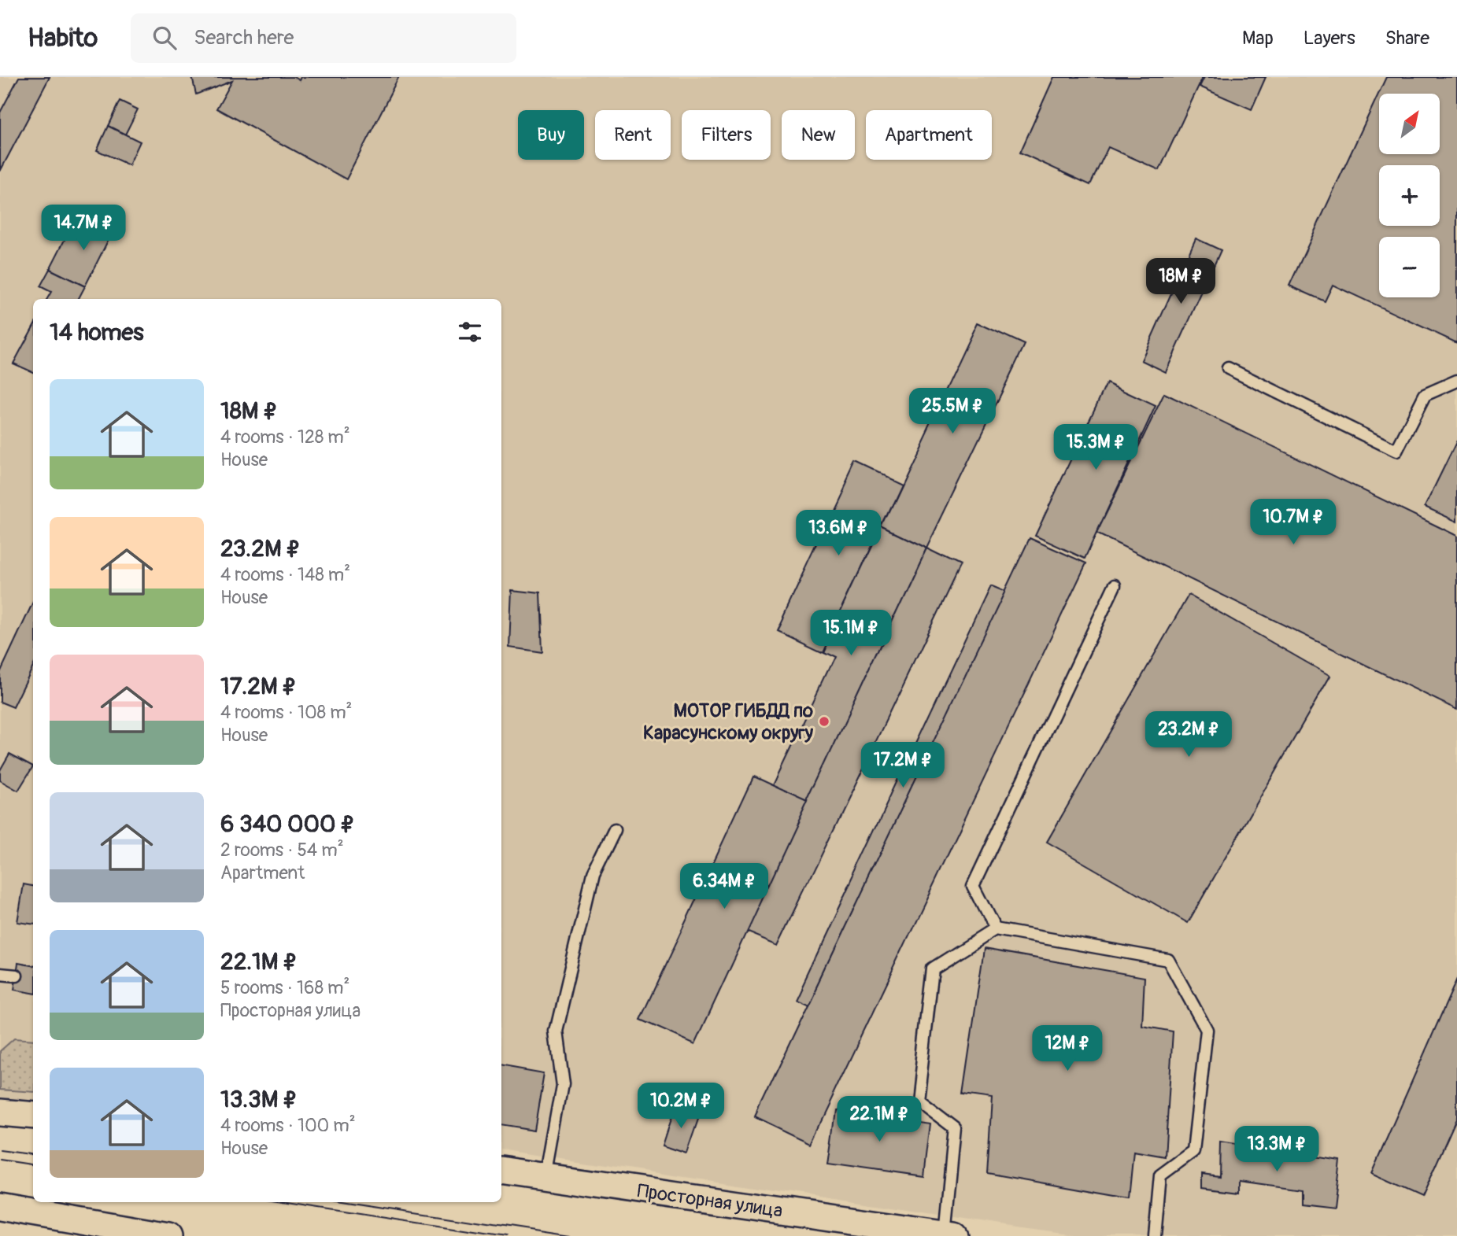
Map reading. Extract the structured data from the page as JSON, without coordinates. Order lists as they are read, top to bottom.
{
  "streets": {
    "street": ["Просторная улица"]
  },
  "places": ["МОТОР ГИБДД по Карасунскому округу"],
  "north": "top right",
  "page": {
    "header": "Habito",
    "search": "Search here",
    "nav": ["Map", "Layers", "Share"],
    "map_buttons": ["+", "−"],
    "chip": [
      "Buy",
      "Rent",
      "Filters",
      "New",
      "Apartment"
    ],
    "price": [
      "14.7M ₽",
      "18M ₽",
      "25.5M ₽",
      "15.3M ₽",
      "10.7M ₽",
      "13.6M ₽",
      "15.1M ₽",
      "23.2M ₽",
      "17.2M ₽",
      "6.34M ₽",
      "12M ₽",
      "10.2M ₽",
      "22.1M ₽",
      "13.3M ₽"
    ],
    "heading": "14 homes",
    "list": [
      {
        "name": "18M ₽",
        "note": "4 rooms · 128 m² · House"
      },
      {
        "name": "23.2M ₽",
        "note": "4 rooms · 148 m² · House"
      },
      {
        "name": "17.2M ₽",
        "note": "4 rooms · 108 m² · House"
      },
      {
        "name": "6 340 000 ₽",
        "note": "2 rooms · 54 m² · Apartment"
      },
      {
        "name": "22.1M ₽",
        "note": "5 rooms · 168 m² · Просторная улица"
      },
      {
        "name": "13.3M ₽",
        "note": "4 rooms · 100 m² · House"
      }
    ]
  }
}
